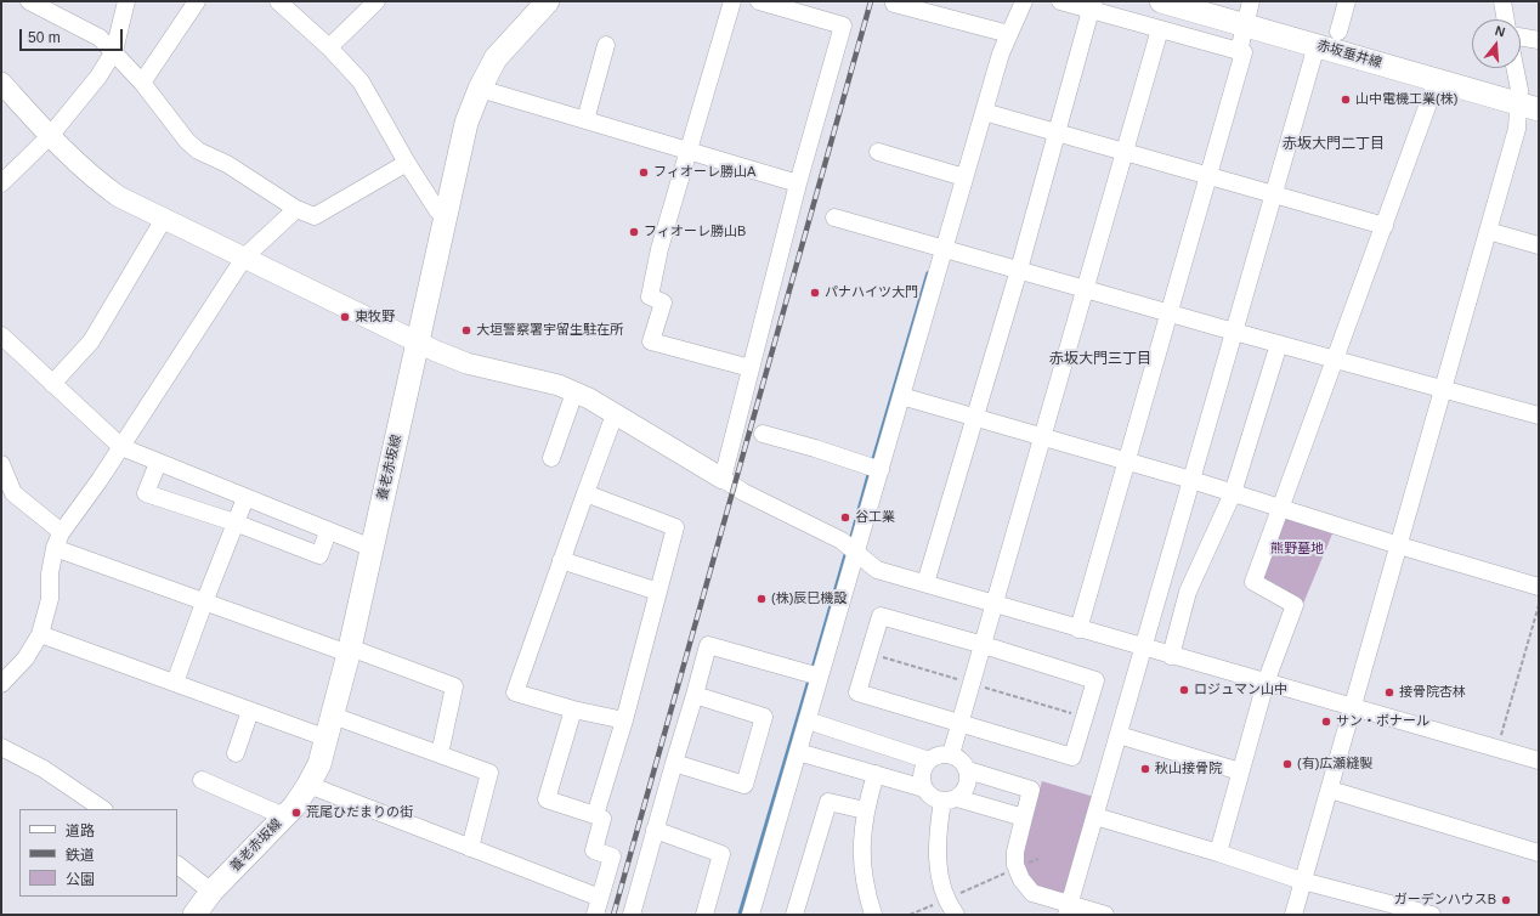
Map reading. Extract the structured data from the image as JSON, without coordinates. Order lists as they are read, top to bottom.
{
  "streets": {
    "main road": ["赤坂垂井線", "養老赤坂線"]
  },
  "districts": ["赤坂大門二丁目", "赤坂大門三丁目"],
  "parks": ["熊野墓地"],
  "places": [
    "山中電機工業(株)",
    "フィオーレ勝山A",
    "フィオーレ勝山B",
    "パナハイツ大門",
    "東牧野",
    "大垣警察署宇留生駐在所",
    "谷工業",
    "(株)辰巳機設",
    "ロジュマン山中",
    "接骨院杏林",
    "サン・ボナール",
    "(有)広瀬縫製",
    "秋山接骨院",
    "荒尾ひだまりの街",
    "ガーデンハウスB"
  ],
  "legend": ["道路", "鉄道", "公園"],
  "scale_bar": "50 m",
  "north": "top"
}
